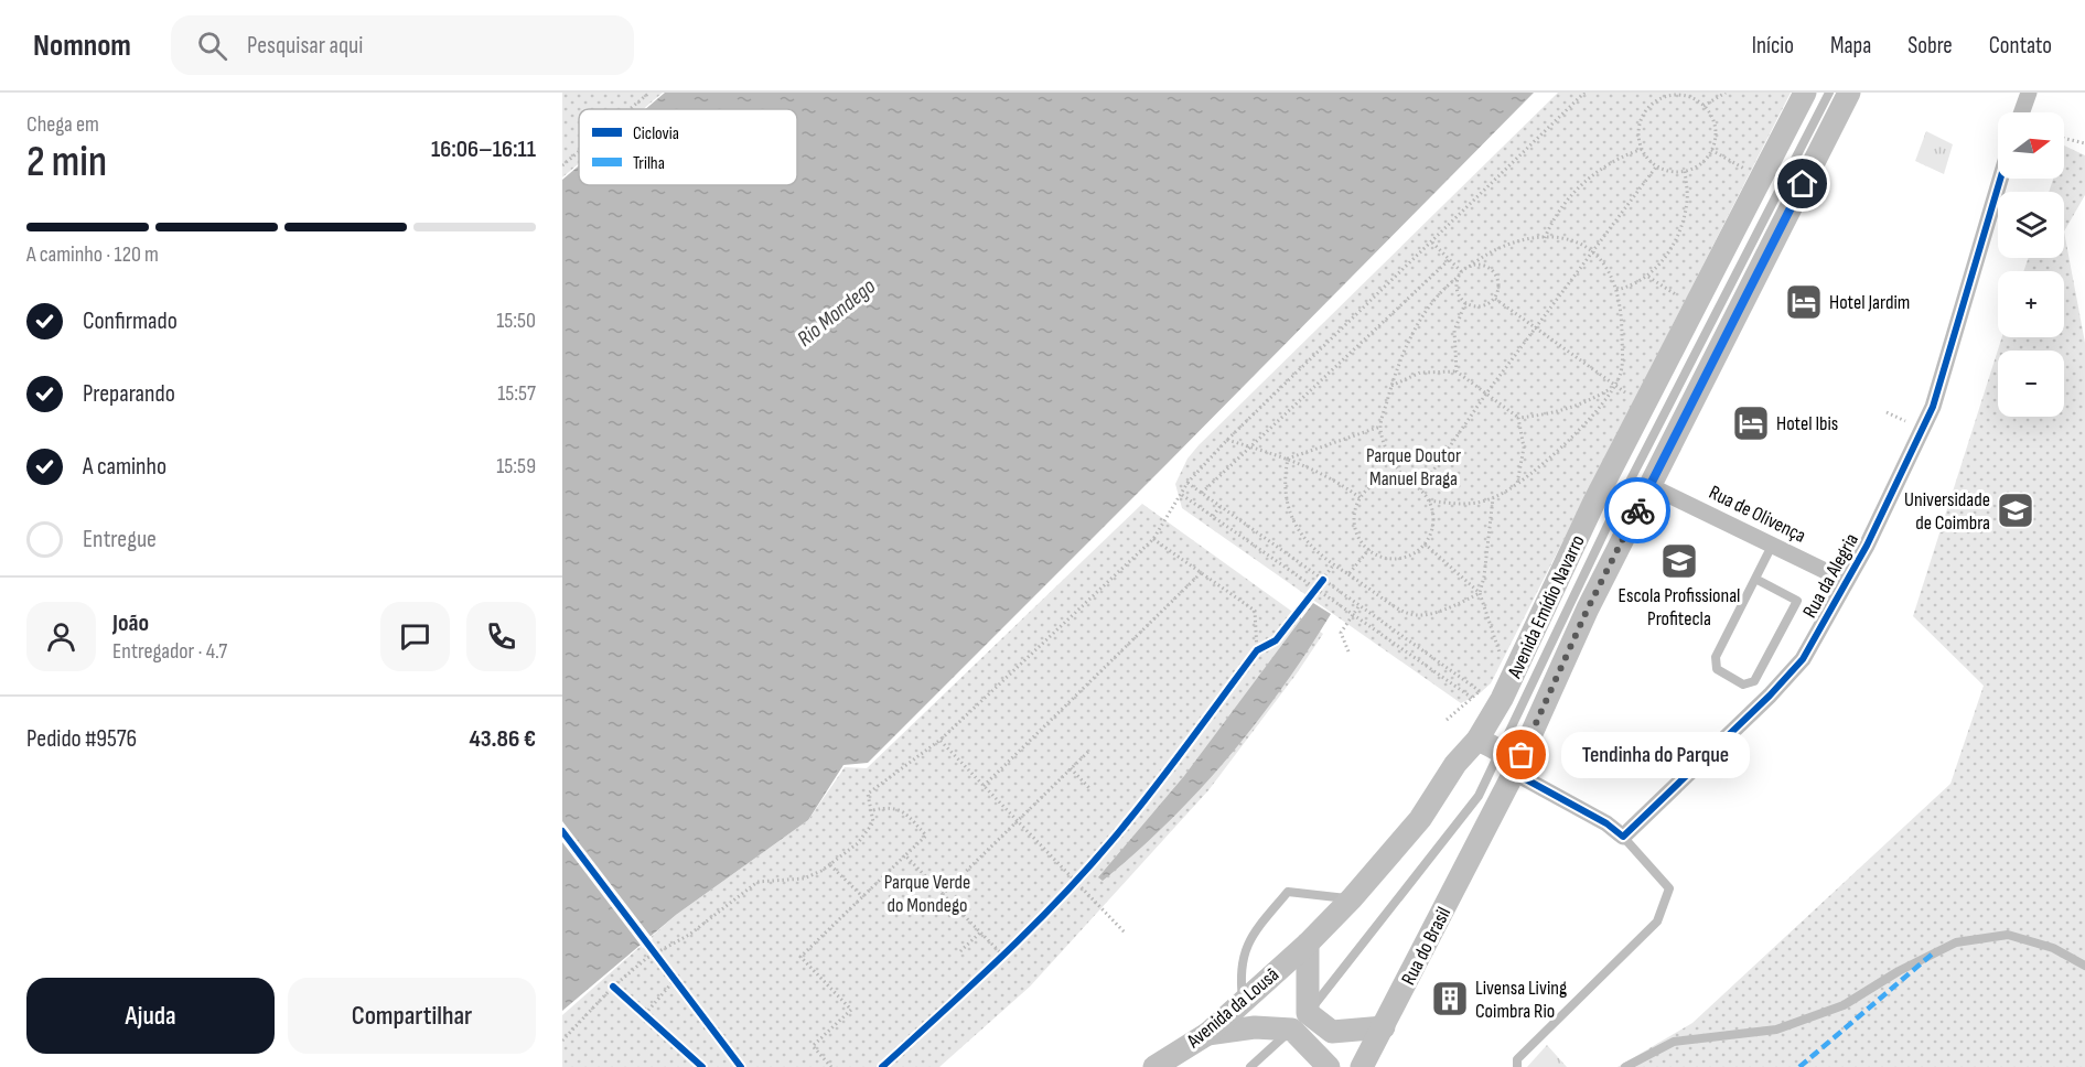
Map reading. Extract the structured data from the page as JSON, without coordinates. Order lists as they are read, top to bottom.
{
  "streets": {
    "main road": ["Avenida Emídio Navarro", "Rua do Brasil", "Avenida da Lousã"],
    "street": ["Rua de Olivença", "Rua da Alegria"]
  },
  "crossings": [
    ["Rua de Olivença", "Rua da Alegria"],
    ["Rua de Olivença", "Avenida Emídio Navarro"],
    ["Avenida Emídio Navarro", "Rua do Brasil"],
    ["Avenida Emídio Navarro", "Avenida da Lousã"]
  ],
  "water": ["Rio Mondego"],
  "parks": ["Parque Doutor Manuel Braga", "Parque Verde do Mondego"],
  "places": {
    "hotel": ["Hotel Jardim", "Hotel Ibis"],
    "school or university": ["Universidade de Coimbra", "Escola Profissional Profitecla"],
    "other": ["Tendinha do Parque"],
    "building": ["Livensa Living Coimbra Rio"]
  },
  "legend": ["Ciclovia", "Trilha"],
  "north": "right",
  "page": {
    "header": "Nomnom",
    "search": "Pesquisar aqui",
    "nav": [
      "Início",
      "Mapa",
      "Sobre",
      "Contato"
    ],
    "heading": ["2 min", "Chega em", "16:06–16:11"],
    "panel": [
      "João",
      "Entregador · 4.7",
      "Pedido #9576",
      "43.86 €"
    ],
    "map_buttons": ["+", "−"],
    "bar": "A caminho · 120 m",
    "list": [
      ["Confirmado", "15:50"],
      ["Preparando", "15:57"],
      ["A caminho", "15:59"],
      "Entregue"
    ],
    "bubble": "Tendinha do Parque",
    "buttons": ["Ajuda", "Compartilhar"]
  }
}
